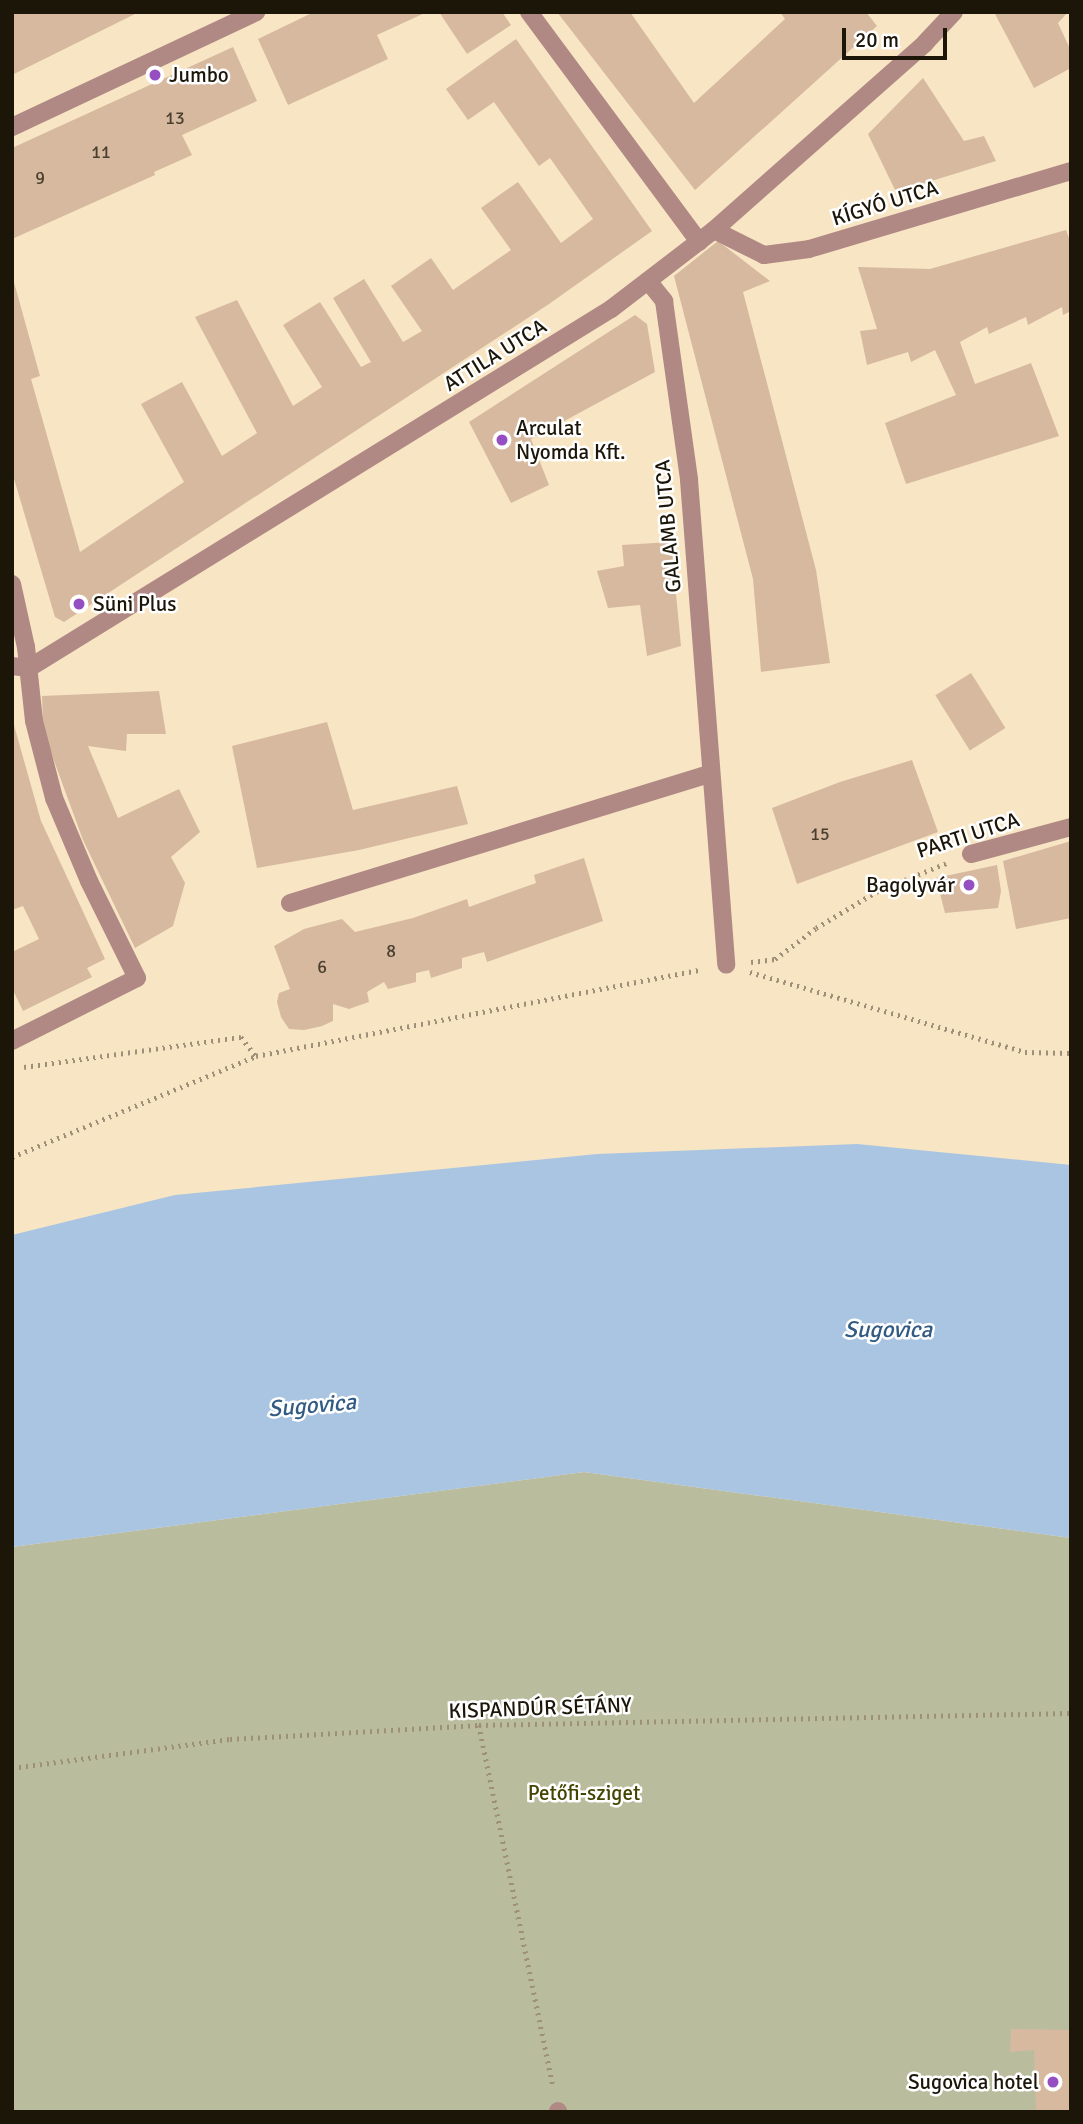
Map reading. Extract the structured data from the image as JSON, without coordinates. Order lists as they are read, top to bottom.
{
  "streets": {
    "street": [
      "KÍGYÓ UTCA",
      "ATTILA UTCA",
      "GALAMB UTCA",
      "PARTI UTCA"
    ],
    "path": ["KISPANDÚR SÉTÁNY"]
  },
  "crossings": [
    ["KÍGYÓ UTCA", "ATTILA UTCA"],
    ["ATTILA UTCA", "GALAMB UTCA"]
  ],
  "water": ["Sugovica"],
  "parks": ["Petőfi-sziget"],
  "places": [
    "Jumbo",
    "Arculat Nyomda Kft.",
    "Süni Plus",
    "Bagolyvár",
    "Sugovica hotel"
  ],
  "house_numbers": [
    "13",
    "11",
    "9",
    "15",
    "8",
    "6"
  ],
  "scale_bar": "20 m"
}
